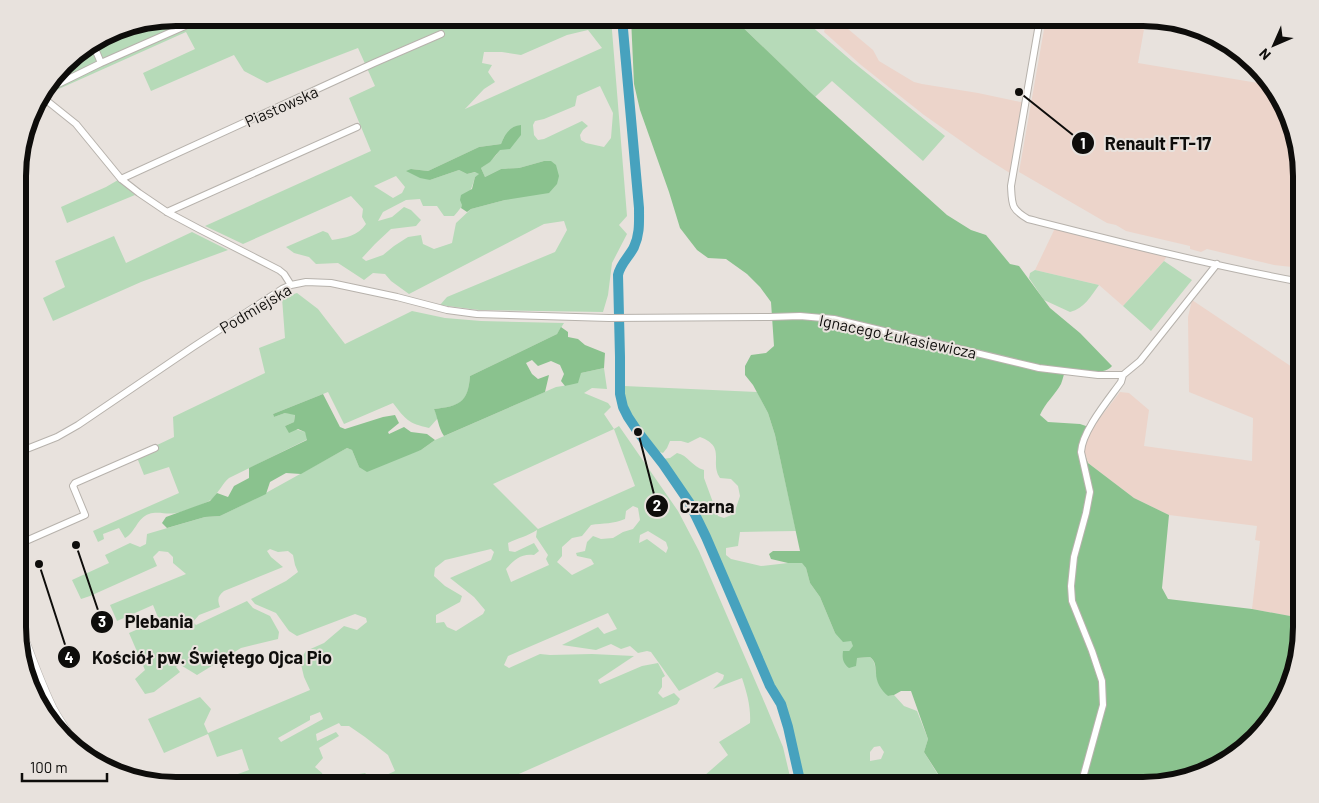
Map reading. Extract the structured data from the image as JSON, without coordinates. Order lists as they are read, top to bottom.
{
  "streets": {
    "street": ["Piastowska", "Podmiejska", "Ignacego Łukasiewicza"]
  },
  "crossings": [
    ["Podmiejska", "Ignacego Łukasiewicza"]
  ],
  "places": [
    "Renault FT-17",
    "Czarna",
    "Plebania",
    "Kościół pw. Świętego Ojca Pio"
  ],
  "scale_bar": "100 m",
  "north": "bottom left"
}
